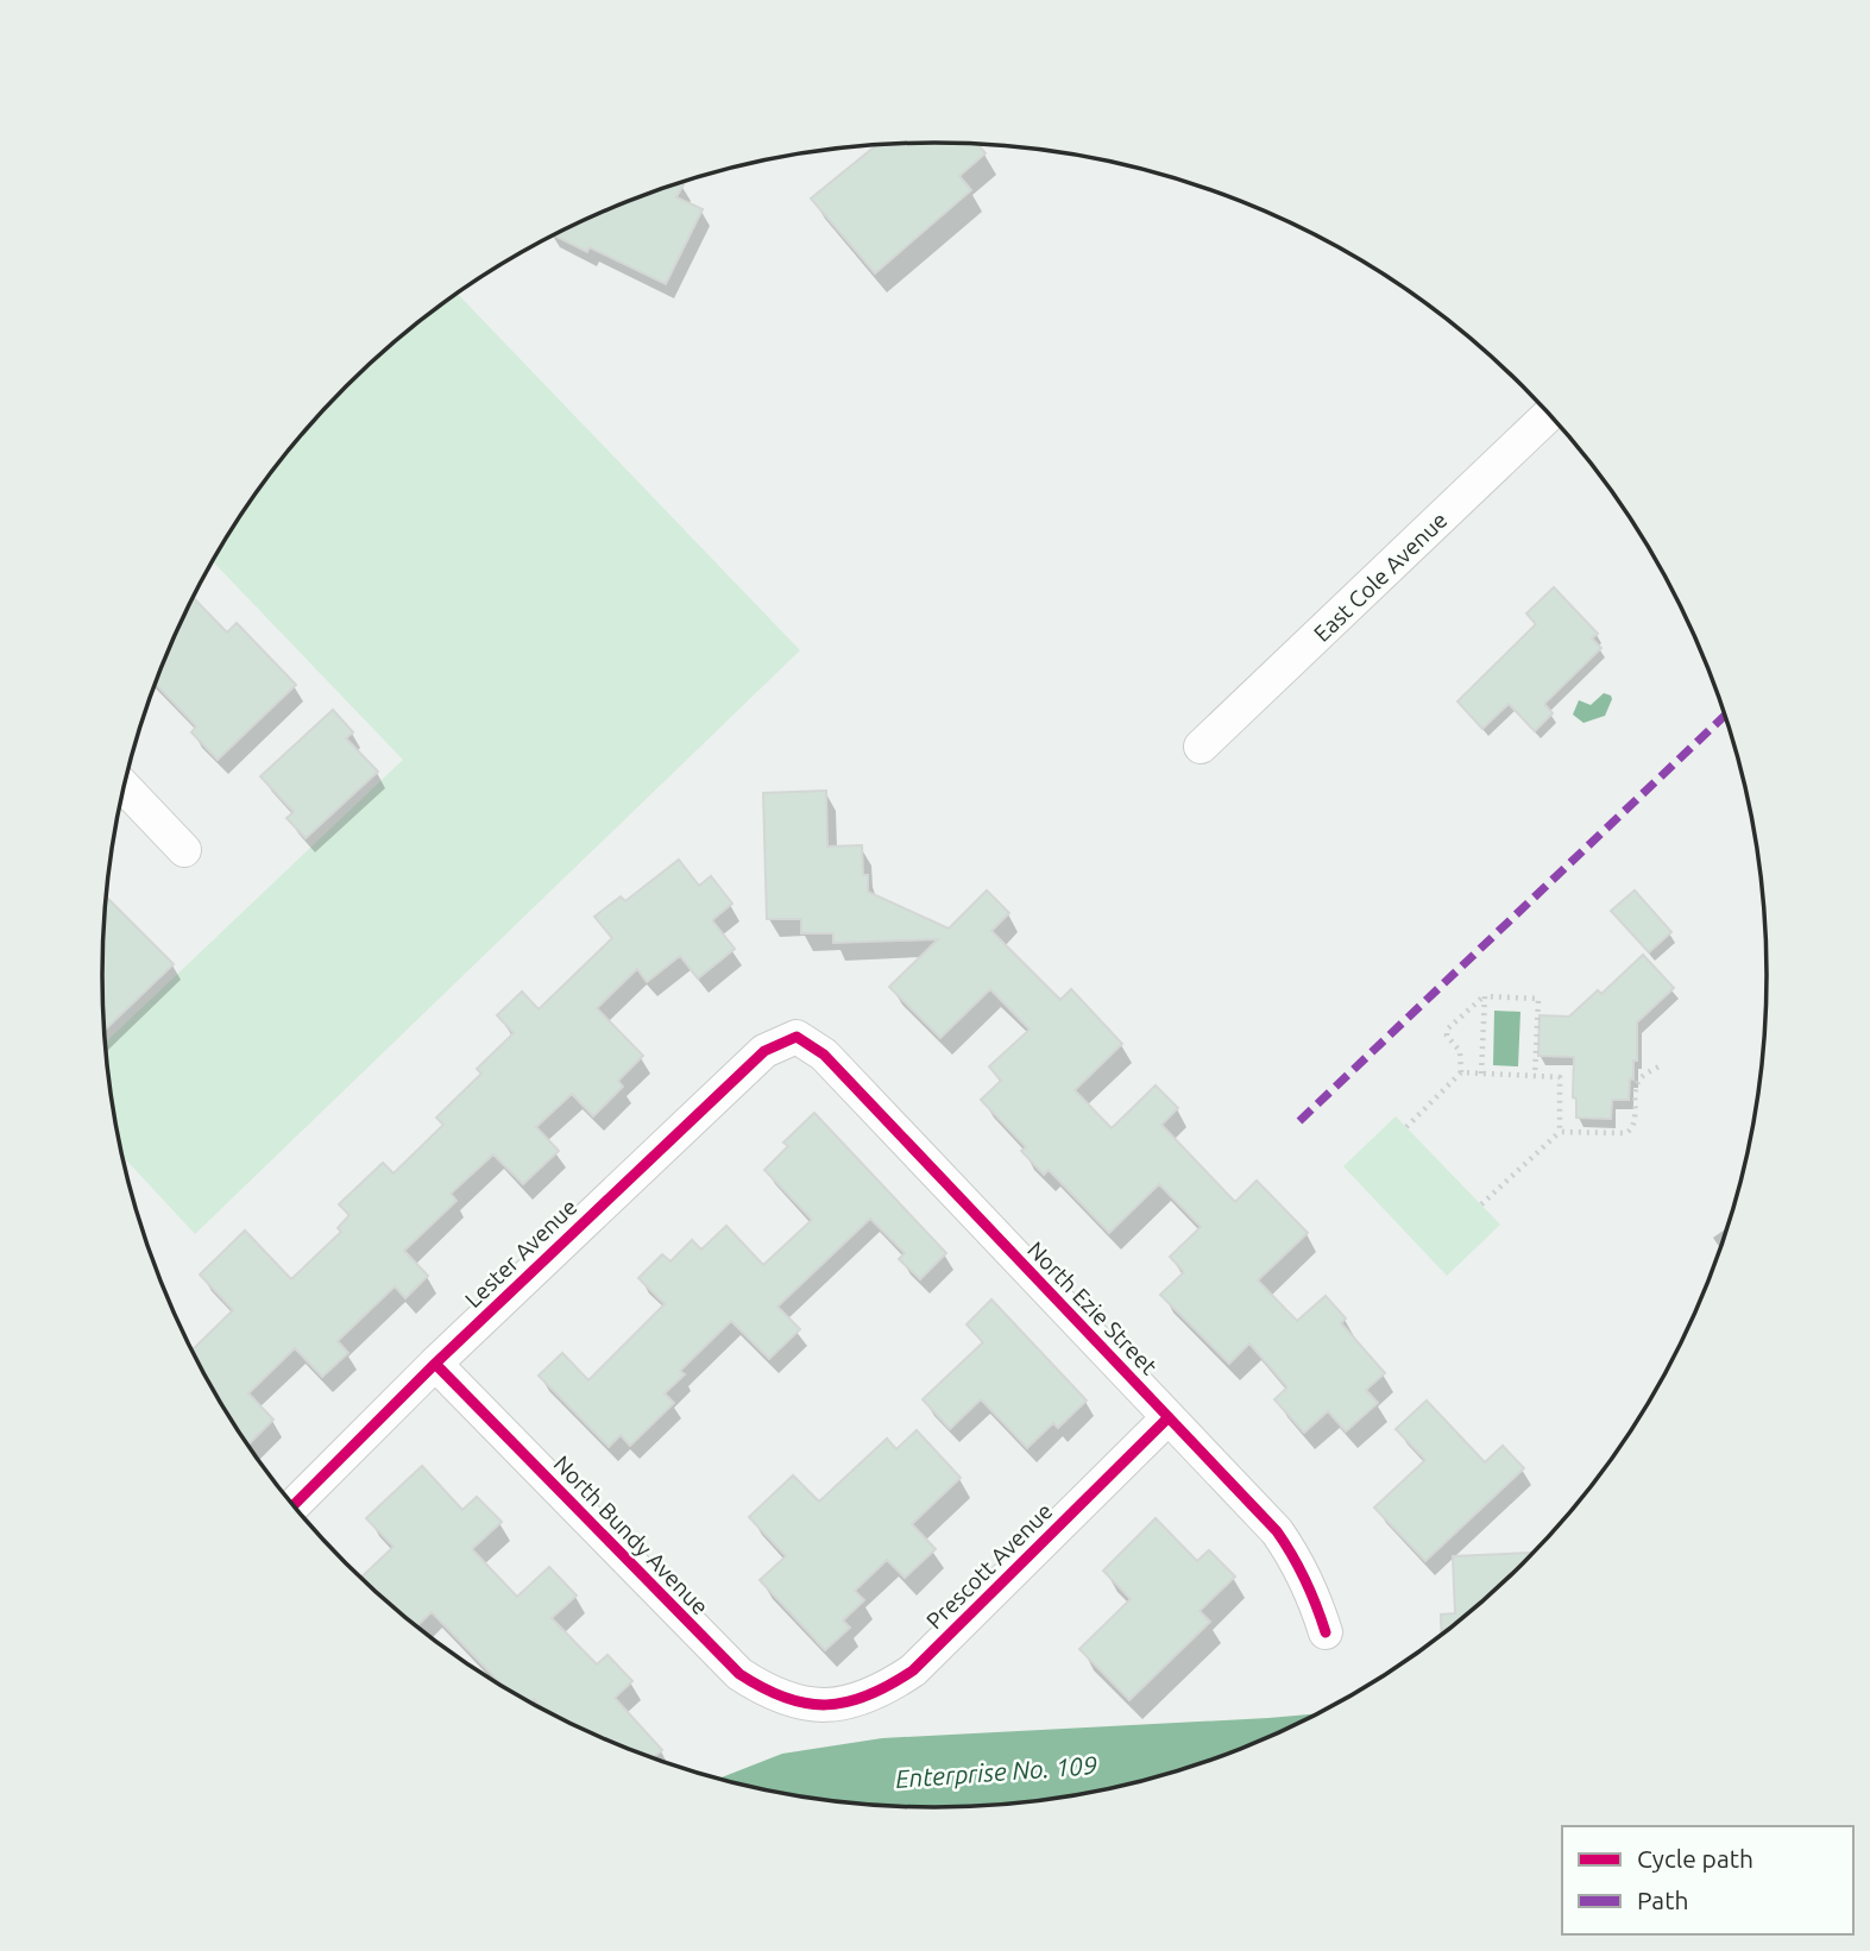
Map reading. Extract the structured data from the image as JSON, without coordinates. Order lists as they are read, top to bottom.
{
  "streets": {
    "street": [
      "East Cole Avenue",
      "Lester Avenue",
      "North Ezie Street",
      "North Bundy Avenue",
      "Prescott Avenue"
    ]
  },
  "crossings": [
    ["Lester Avenue", "North Ezie Street"],
    ["Lester Avenue", "North Bundy Avenue"],
    ["North Ezie Street", "Prescott Avenue"],
    ["North Bundy Avenue", "Prescott Avenue"]
  ],
  "water": ["Enterprise No. 109"],
  "legend": ["Cycle path", "Path"]
}
